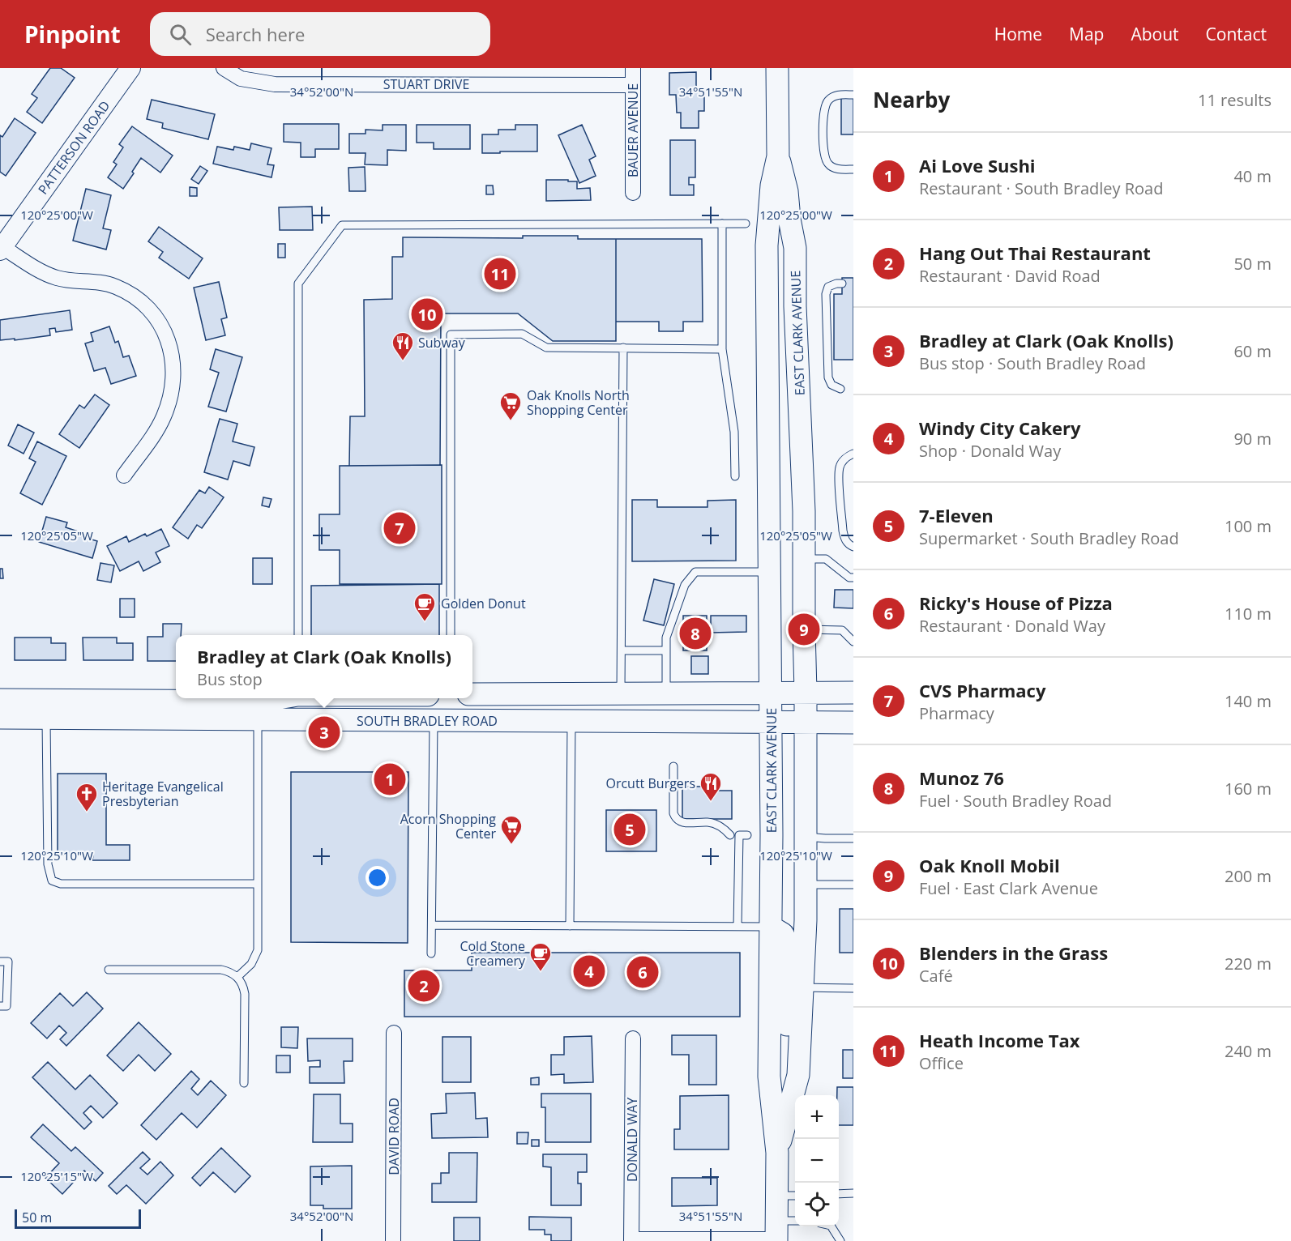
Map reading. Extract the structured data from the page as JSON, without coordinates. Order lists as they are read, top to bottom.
{
  "streets": {
    "main road": ["EAST CLARK AVENUE", "SOUTH BRADLEY ROAD"],
    "street": [
      "STUART DRIVE",
      "BAUER AVENUE",
      "PATTERSON ROAD",
      "DAVID ROAD",
      "DONALD WAY"
    ]
  },
  "crossings": [
    ["STUART DRIVE", "BAUER AVENUE"],
    ["EAST CLARK AVENUE", "SOUTH BRADLEY ROAD"]
  ],
  "places": {
    "restaurant": ["Subway", "Orcutt Burgers"],
    "supermarket": ["Oak Knolls North Shopping Center", "Acorn Shopping Center"],
    "cafe": ["Golden Donut", "Cold Stone Creamery"],
    "church": ["Heritage Evangelical Presbyterian"]
  },
  "scale_bar": "50 m",
  "page": {
    "header": "Pinpoint",
    "search": "Search here",
    "nav": [
      "Home",
      "Map",
      "About",
      "Contact"
    ],
    "heading": ["Nearby", "11 results"],
    "list": [
      {
        "mark": "1",
        "name": "Ai Love Sushi",
        "note": "Restaurant · South Bradley Road",
        "value": "40 m"
      },
      {
        "mark": "2",
        "name": "Hang Out Thai Restaurant",
        "note": "Restaurant · David Road",
        "value": "50 m"
      },
      {
        "mark": "3",
        "name": "Bradley at Clark (Oak Knolls)",
        "note": "Bus stop · South Bradley Road",
        "value": "60 m"
      },
      {
        "mark": "4",
        "name": "Windy City Cakery",
        "note": "Shop · Donald Way",
        "value": "90 m"
      },
      {
        "mark": "5",
        "name": "7-Eleven",
        "note": "Supermarket · South Bradley Road",
        "value": "100 m"
      },
      {
        "mark": "6",
        "name": "Ricky's House of Pizza",
        "note": "Restaurant · Donald Way",
        "value": "110 m"
      },
      {
        "mark": "7",
        "name": "CVS Pharmacy",
        "note": "Pharmacy",
        "value": "140 m"
      },
      {
        "mark": "8",
        "name": "Munoz 76",
        "note": "Fuel · South Bradley Road",
        "value": "160 m"
      },
      {
        "mark": "9",
        "name": "Oak Knoll Mobil",
        "note": "Fuel · East Clark Avenue",
        "value": "200 m"
      },
      {
        "mark": "10",
        "name": "Blenders in the Grass",
        "note": "Café",
        "value": "220 m"
      },
      {
        "mark": "11",
        "name": "Heath Income Tax",
        "note": "Office",
        "value": "240 m"
      }
    ],
    "pins": [
      "11",
      "10",
      "7",
      "9",
      "8",
      "3",
      "1",
      "5",
      "4",
      "6",
      "2"
    ],
    "popup": ["Bradley at Clark (Oak Knolls)", "Bus stop"],
    "map_buttons": ["+", "−"],
    "scale": "50 m"
  },
  "coordinates": [
    "34°52'00\"N",
    "34°51'55\"N",
    "120°25'00\"W",
    "120°25'05\"W",
    "120°25'10\"W",
    "120°25'15\"W"
  ]
}
